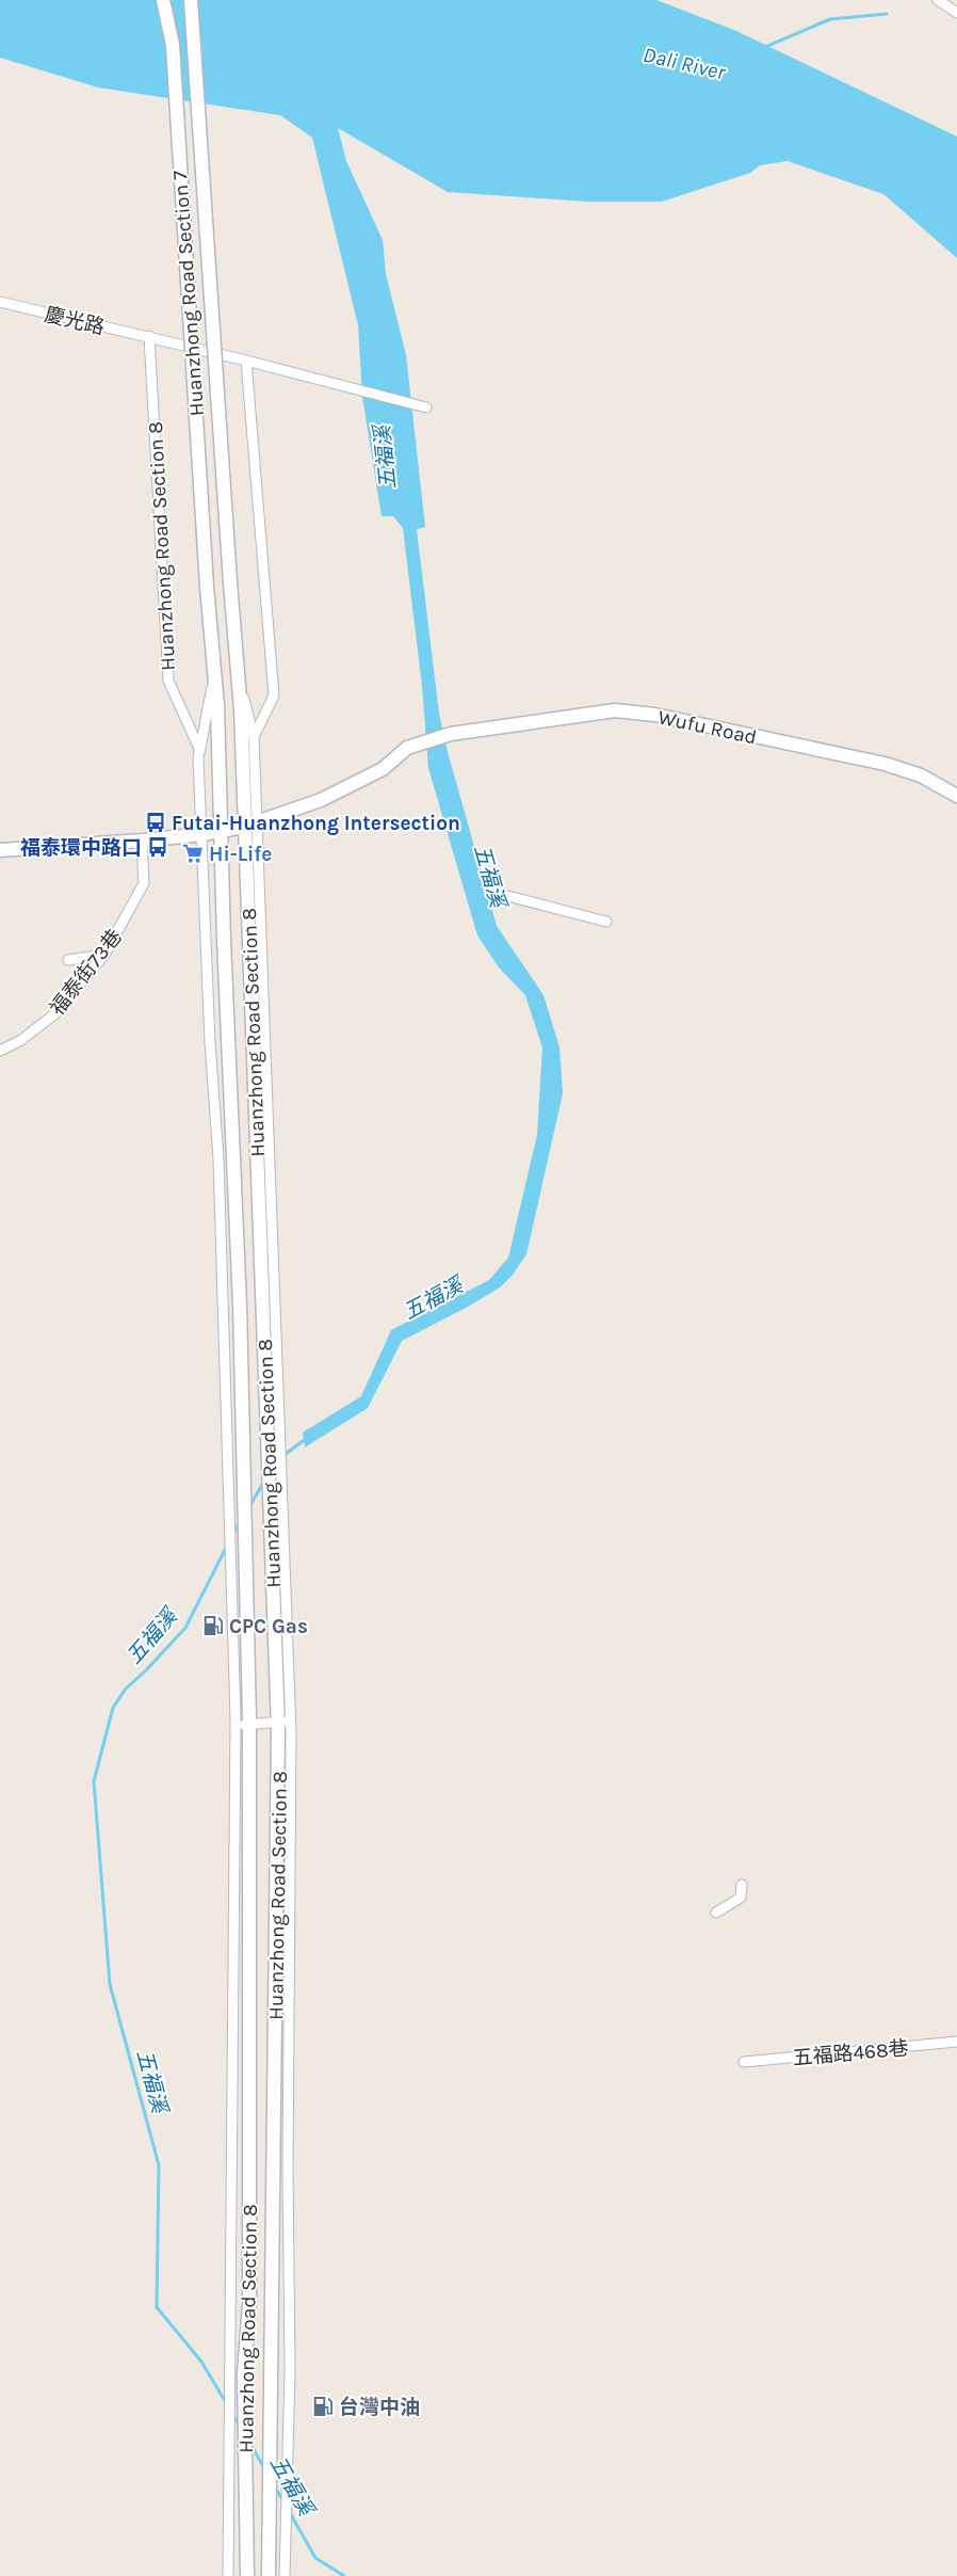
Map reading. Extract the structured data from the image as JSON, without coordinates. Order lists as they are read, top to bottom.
{
  "streets": {
    "street": [
      "Huanzhong Road Section 7",
      "慶光路",
      "Huanzhong Road Section 8",
      "Wufu Road",
      "福泰街73巷",
      "五福路468巷"
    ]
  },
  "crossings": [
    ["Huanzhong Road Section 7", "Huanzhong Road Section 8"],
    ["慶光路", "Huanzhong Road Section 8"],
    ["Huanzhong Road Section 8", "Wufu Road"],
    ["Wufu Road", "福泰街73巷"]
  ],
  "water": ["Dali River", "五福溪"],
  "places": {
    "bus stop": ["Futai-Huanzhong Intersection", "福泰環中路口"],
    "supermarket": ["Hi-Life"],
    "fuel station": ["CPC Gas", "台灣中油"]
  }
}
